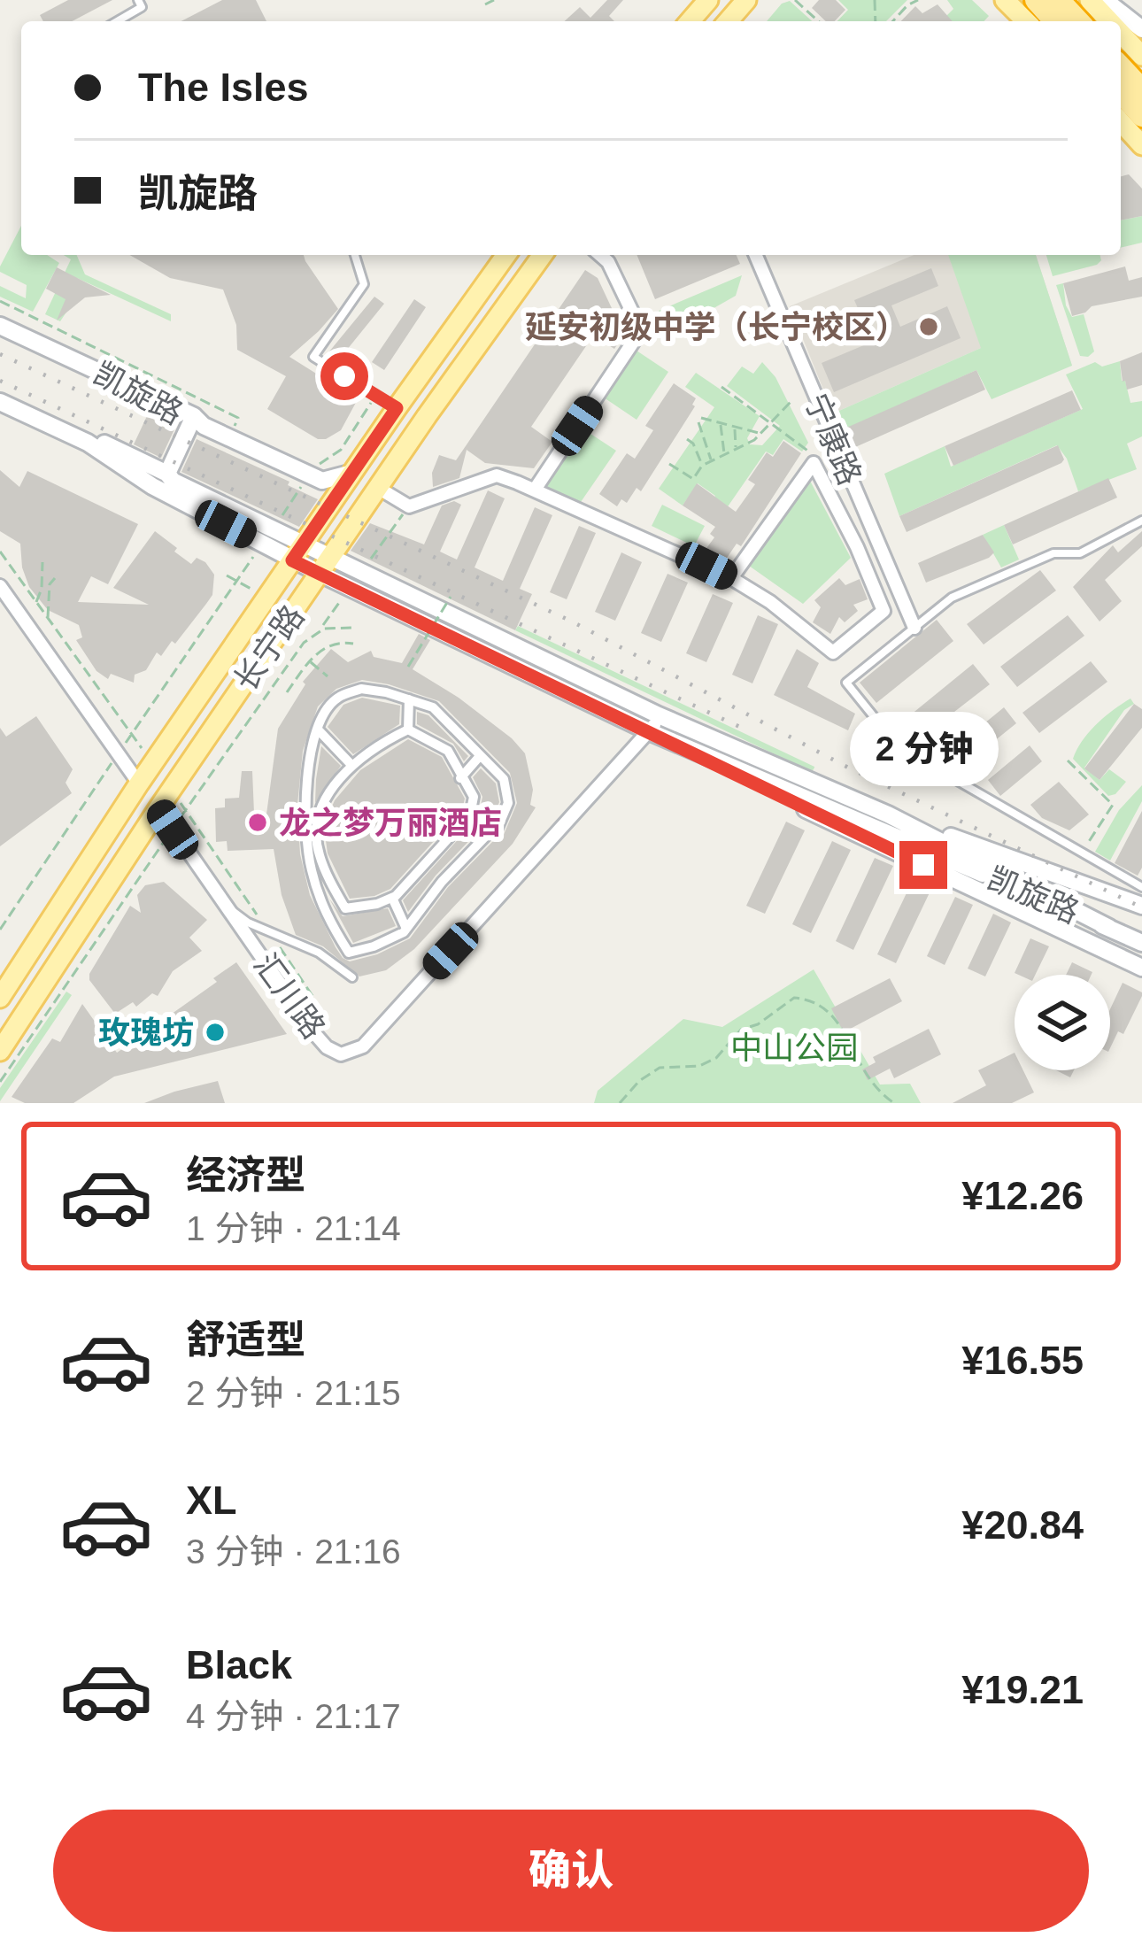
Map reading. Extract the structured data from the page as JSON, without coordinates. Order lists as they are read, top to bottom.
{
  "streets": {
    "main road": ["长宁路"],
    "street": ["凯旋路", "宁康路", "汇川路"]
  },
  "crossings": [
    ["凯旋路", "长宁路"],
    ["凯旋路", "汇川路"],
    ["长宁路", "汇川路"]
  ],
  "parks": ["中山公园"],
  "places": ["延安初级中学（长宁校区）", "龙之梦万丽酒店", "玫瑰坊"],
  "page": {
    "banner": ["The Isles", "凯旋路"],
    "bubble": "2 分钟",
    "list": [
      {
        "name": "经济型",
        "note": "1 分钟 · 21:14",
        "value": "¥12.26"
      },
      {
        "name": "舒适型",
        "note": "2 分钟 · 21:15",
        "value": "¥16.55"
      },
      {
        "name": "XL",
        "note": "3 分钟 · 21:16",
        "value": "¥20.84"
      },
      {
        "name": "Black",
        "note": "4 分钟 · 21:17",
        "value": "¥19.21"
      }
    ],
    "buttons": "确认"
  }
}
